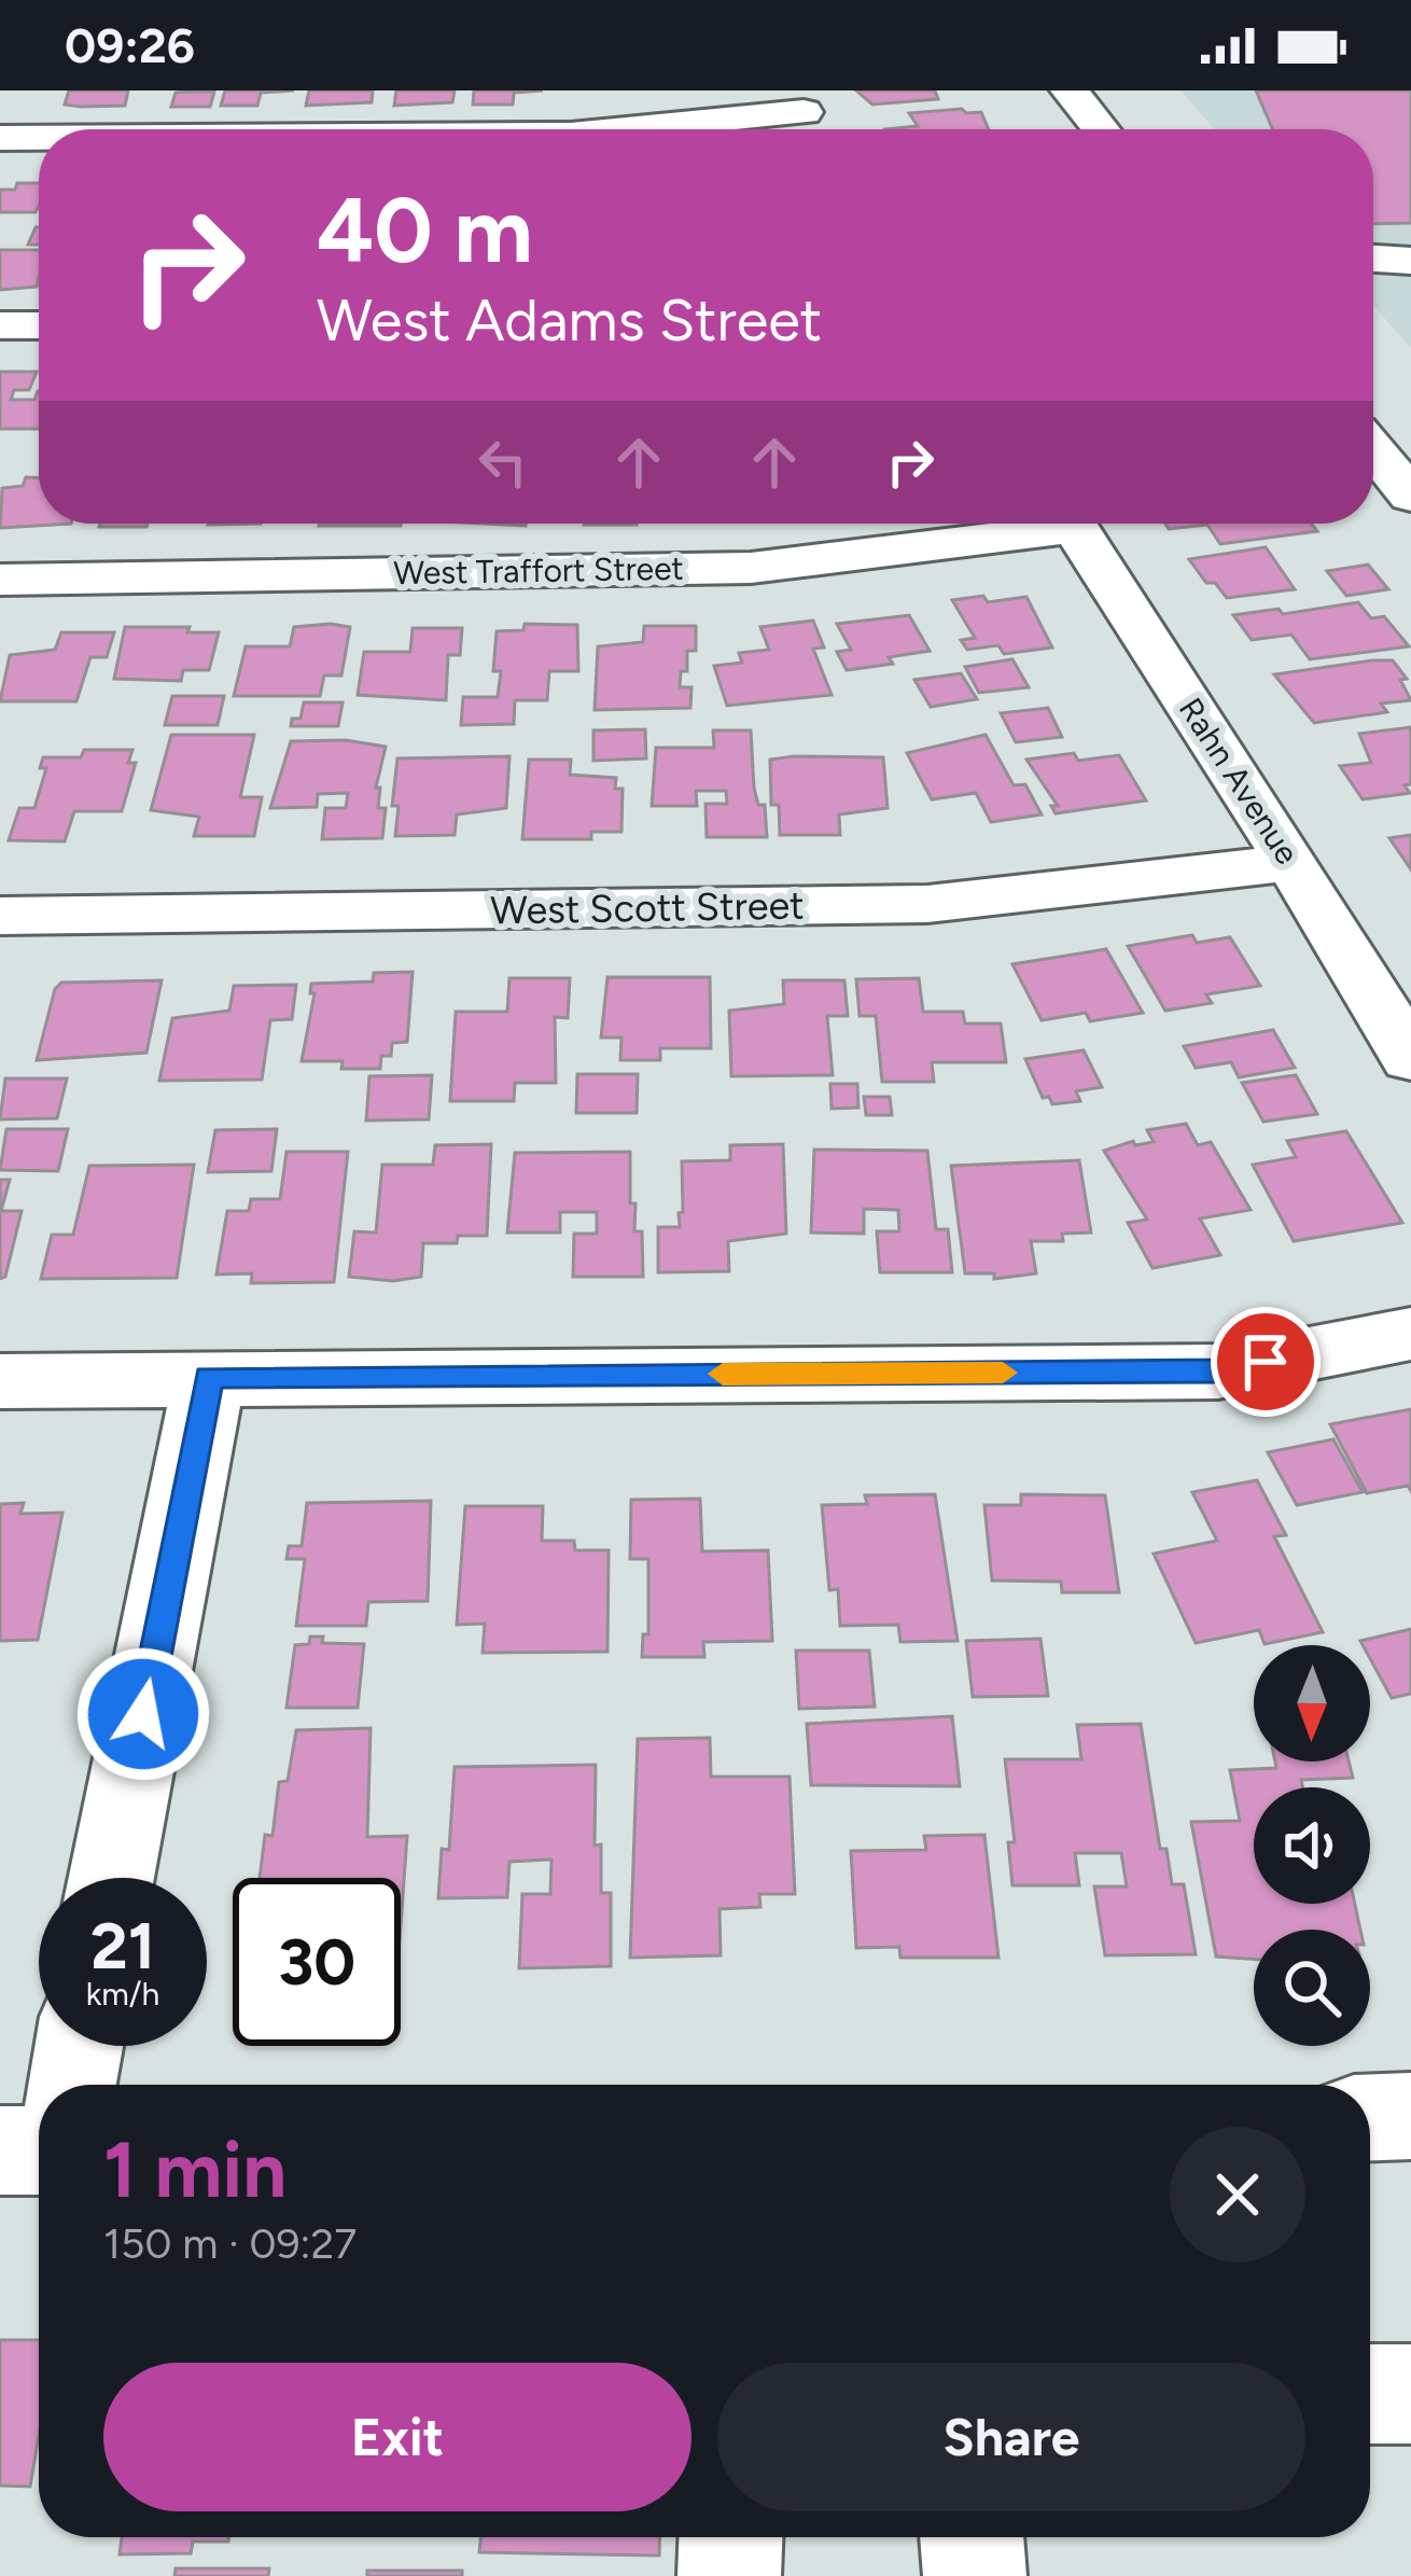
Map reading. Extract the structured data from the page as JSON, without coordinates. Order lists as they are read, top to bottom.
{
  "streets": {
    "street": ["West Traffort Street", "Rahn Avenue", "West Scott Street"]
  },
  "crossings": [
    ["Rahn Avenue", "West Scott Street"]
  ],
  "north": "bottom",
  "page": {
    "status": "09:26",
    "turn": ["40 m", "West Adams Street"],
    "speed": "21 km/h",
    "limit": "30",
    "heading": ["1 min", "150 m · 09:27"],
    "buttons": ["Exit", "Share"]
  }
}
